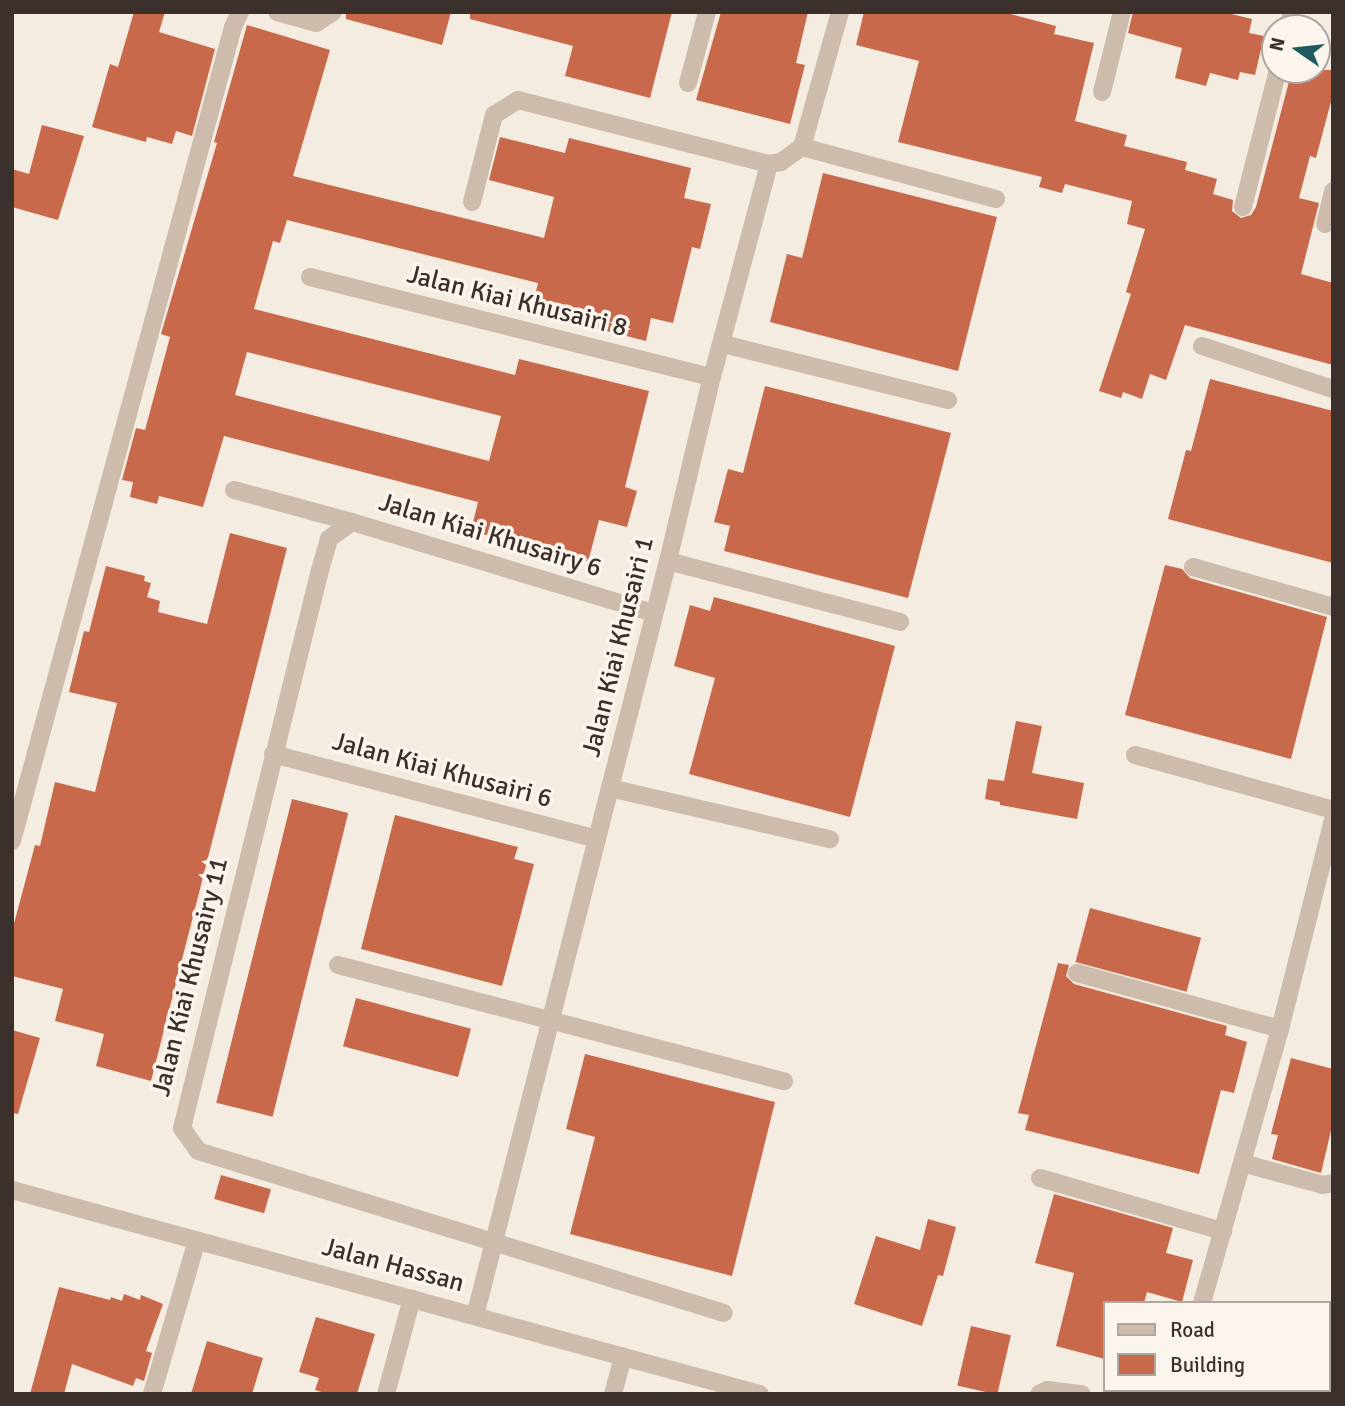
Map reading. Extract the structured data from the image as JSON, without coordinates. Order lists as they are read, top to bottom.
{
  "streets": {
    "street": [
      "Jalan Kiai Khusairi 8",
      "Jalan Kiai Khusairy 6",
      "Jalan Kiai Khusairi 1",
      "Jalan Kiai Khusairi 6",
      "Jalan Kiai Khusairy 11",
      "Jalan Hassan"
    ]
  },
  "crossings": [
    ["Jalan Kiai Khusairi 8", "Jalan Kiai Khusairi 1"],
    ["Jalan Kiai Khusairy 6", "Jalan Kiai Khusairi 1"],
    ["Jalan Kiai Khusairy 6", "Jalan Kiai Khusairy 11"],
    ["Jalan Kiai Khusairi 1", "Jalan Kiai Khusairi 6"],
    ["Jalan Kiai Khusairi 1", "Jalan Kiai Khusairy 11"],
    ["Jalan Kiai Khusairi 1", "Jalan Hassan"],
    ["Jalan Kiai Khusairi 6", "Jalan Kiai Khusairy 11"]
  ],
  "legend": ["Road", "Building"],
  "north": "left"
}
